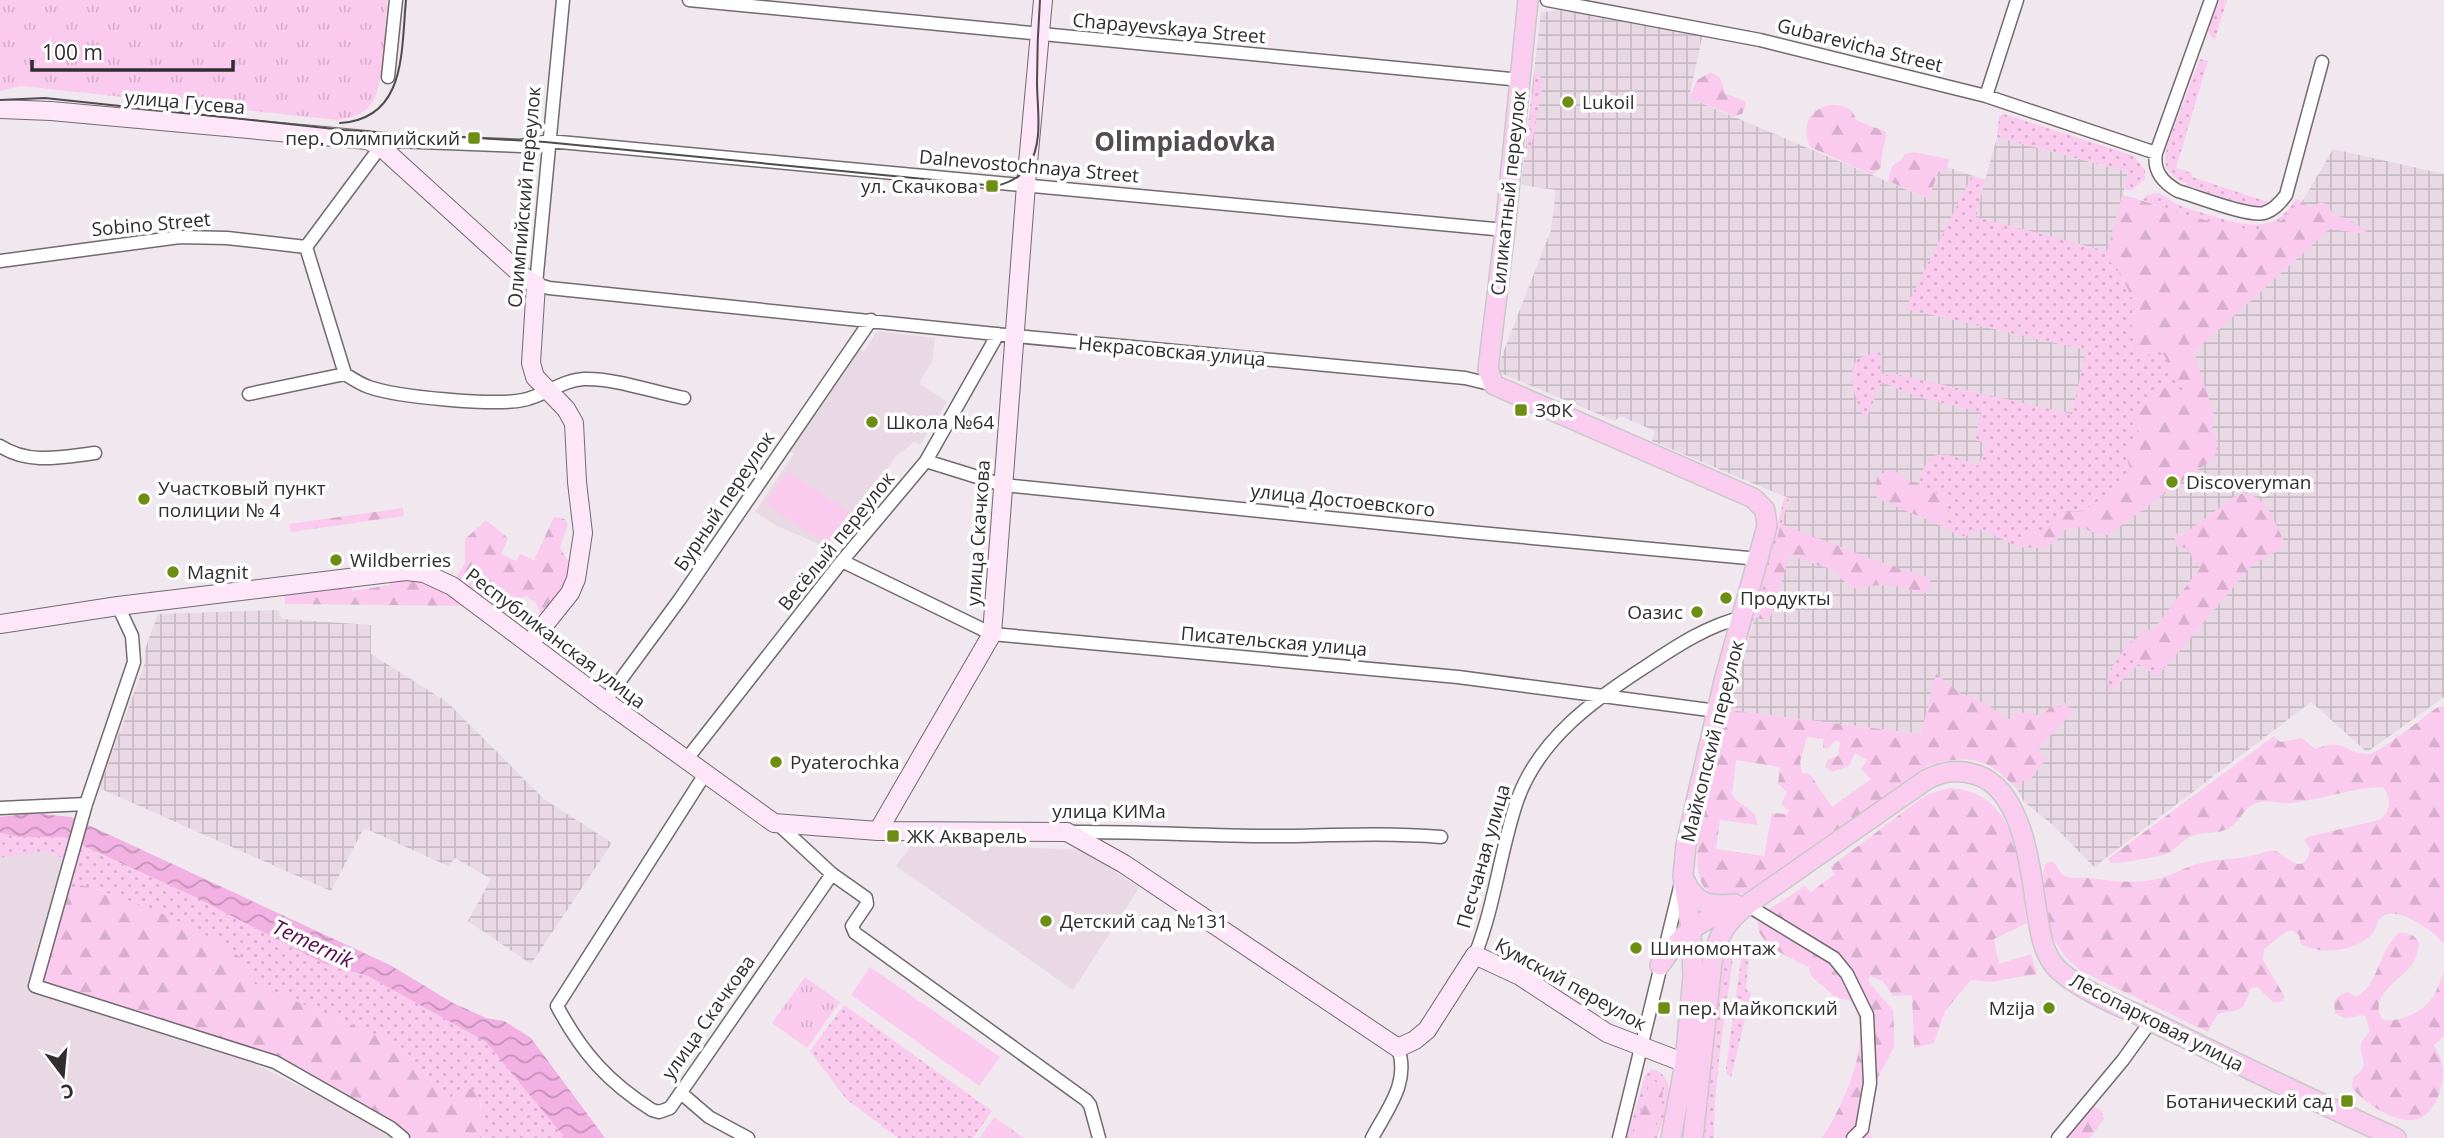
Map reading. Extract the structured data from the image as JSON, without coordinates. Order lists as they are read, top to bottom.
{
  "streets": {
    "main road": [
      "Силикатный переулок",
      "Некрасовская улица",
      "Майкопский переулок",
      "Лесопарковая улица"
    ],
    "street": [
      "Chapayevskaya Street",
      "Gubarevicha Street",
      "улица Гусева",
      "Dalnevostochnaya Street",
      "Олимпийский переулок",
      "Sobino Street",
      "улица Достоевского",
      "Бурный переулок",
      "улица Скачкова",
      "Весёлый переулок",
      "Республиканская улица",
      "Писательская улица",
      "улица КИМа",
      "Песчаная улица",
      "Кумский переулок"
    ]
  },
  "crossings": [
    ["Chapayevskaya Street", "Силикатный переулок"],
    ["Chapayevskaya Street", "улица Скачкова"],
    ["улица Гусева", "Dalnevostochnaya Street"],
    ["улица Гусева", "Олимпийский переулок"],
    ["Dalnevostochnaya Street", "Силикатный переулок"],
    ["Dalnevostochnaya Street", "Олимпийский переулок"],
    ["Dalnevostochnaya Street", "улица Скачкова"],
    ["Силикатный переулок", "Некрасовская улица"],
    ["Олимпийский переулок", "Некрасовская улица"],
    ["Олимпийский переулок", "Республиканская улица"],
    ["Некрасовская улица", "Бурный переулок"],
    ["Некрасовская улица", "улица Скачкова"],
    ["Некрасовская улица", "Весёлый переулок"],
    ["Некрасовская улица", "Майкопский переулок"],
    ["улица Достоевского", "улица Скачкова"],
    ["улица Достоевского", "Весёлый переулок"],
    ["улица Достоевского", "Майкопский переулок"],
    ["Бурный переулок", "Республиканская улица"],
    ["улица Скачкова", "Весёлый переулок"],
    ["улица Скачкова", "Республиканская улица"],
    ["улица Скачкова", "Писательская улица"],
    ["улица Скачкова", "улица КИМа"],
    ["Весёлый переулок", "Республиканская улица"],
    ["Весёлый переулок", "Писательская улица"],
    ["Республиканская улица", "улица КИМа"],
    ["Писательская улица", "Майкопский переулок"],
    ["Писательская улица", "Песчаная улица"],
    ["Майкопский переулок", "Песчаная улица"],
    ["Майкопский переулок", "Кумский переулок"],
    ["Песчаная улица", "Кумский переулок"]
  ],
  "districts": ["Olimpiadovka"],
  "water": ["Temernik"],
  "places": {
    "other": [
      "Lukoil",
      "Школа №64",
      "Discoveryman",
      "Участковый пункт полиции № 4",
      "Wildberries",
      "Magnit",
      "Продукты",
      "Оазис",
      "Pyaterochka",
      "Детский сад №131",
      "Шиномонтаж",
      "Mzija"
    ],
    "transit": [
      "пер. Олимпийский",
      "ул. Скачкова",
      "ЗФК",
      "ЖК Акварель",
      "пер. Майкопский",
      "Ботанический сад"
    ]
  },
  "scale_bar": "100 m",
  "north": "bottom"
}
